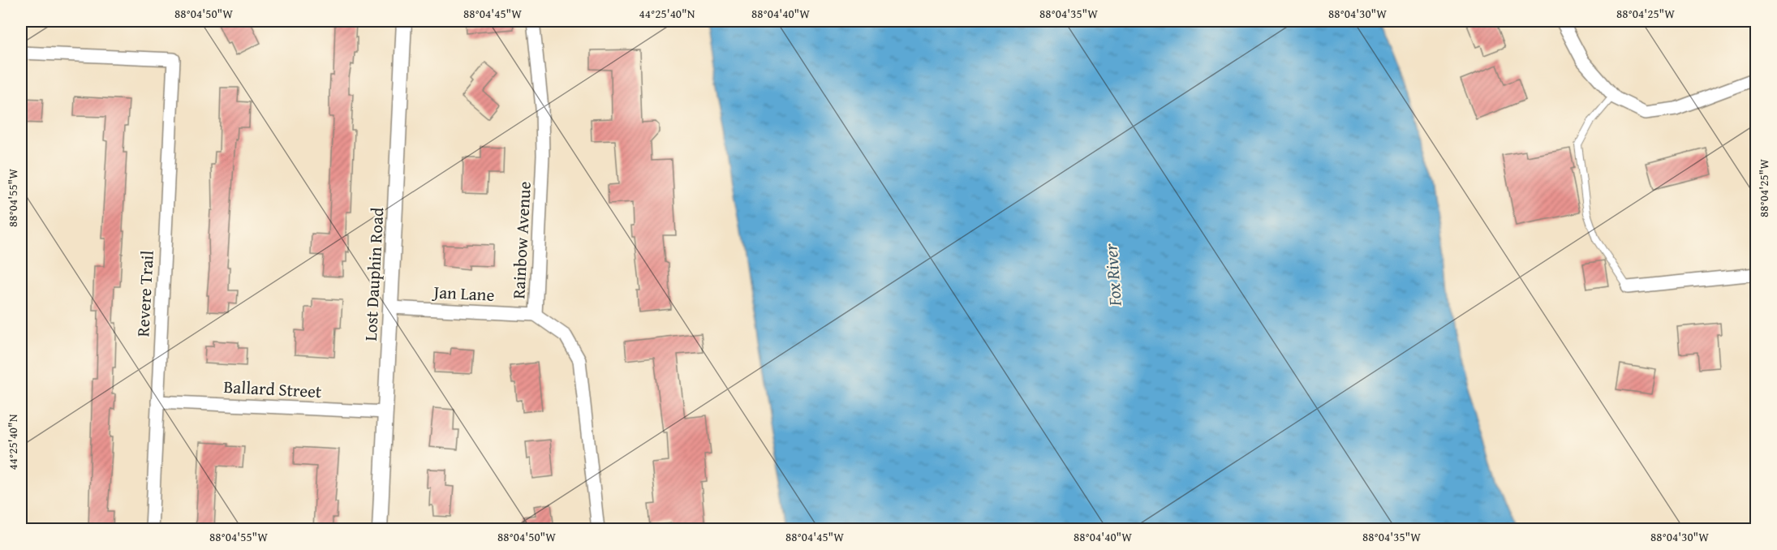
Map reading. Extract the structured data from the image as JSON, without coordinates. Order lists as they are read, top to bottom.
{
  "streets": {
    "street": [
      "Rainbow Avenue",
      "Lost Dauphin Road",
      "Revere Trail",
      "Jan Lane",
      "Ballard Street"
    ]
  },
  "crossings": [
    ["Rainbow Avenue", "Jan Lane"],
    ["Lost Dauphin Road", "Jan Lane"],
    ["Lost Dauphin Road", "Ballard Street"],
    ["Revere Trail", "Ballard Street"]
  ],
  "water": ["Fox River"],
  "coordinates": [
    "88°04'50\"W",
    "88°04'45\"W",
    "44°25'40\"N",
    "88°04'40\"W",
    "88°04'35\"W",
    "88°04'30\"W",
    "88°04'25\"W",
    "88°04'55\"W"
  ]
}
